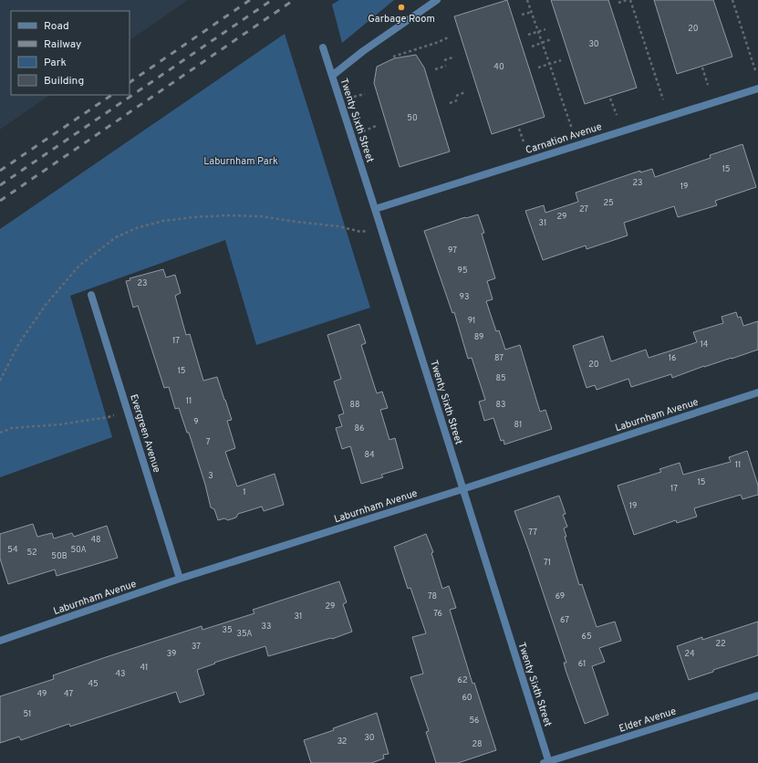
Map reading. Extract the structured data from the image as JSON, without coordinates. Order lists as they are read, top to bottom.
{
  "streets": {
    "street": [
      "Twenty Sixth Street",
      "Carnation Avenue",
      "Laburnham Avenue",
      "Evergreen Avenue",
      "Elder Avenue"
    ]
  },
  "crossings": [
    ["Twenty Sixth Street", "Carnation Avenue"],
    ["Twenty Sixth Street", "Laburnham Avenue"],
    ["Twenty Sixth Street", "Elder Avenue"],
    ["Laburnham Avenue", "Evergreen Avenue"]
  ],
  "parks": ["Laburnham Park"],
  "places": ["Garbage Room"],
  "house_numbers": [
    "20",
    "30",
    "40",
    "50",
    "15",
    "23",
    "19",
    "25",
    "27",
    "29",
    "31",
    "97",
    "95",
    "23",
    "93",
    "91",
    "89",
    "17",
    "14",
    "87",
    "16",
    "20",
    "15",
    "85",
    "11",
    "88",
    "83",
    "9",
    "81",
    "86",
    "7",
    "84",
    "11",
    "3",
    "15",
    "17",
    "1",
    "19",
    "77",
    "48",
    "54",
    "50A",
    "52",
    "50B",
    "71",
    "78",
    "69",
    "29",
    "76",
    "31",
    "67",
    "33",
    "35",
    "35A",
    "65",
    "22",
    "37",
    "39",
    "24",
    "61",
    "41",
    "43",
    "62",
    "45",
    "49",
    "47",
    "60",
    "51",
    "56",
    "30",
    "32",
    "28"
  ],
  "legend": [
    "Road",
    "Railway",
    "Park",
    "Building"
  ]
}
